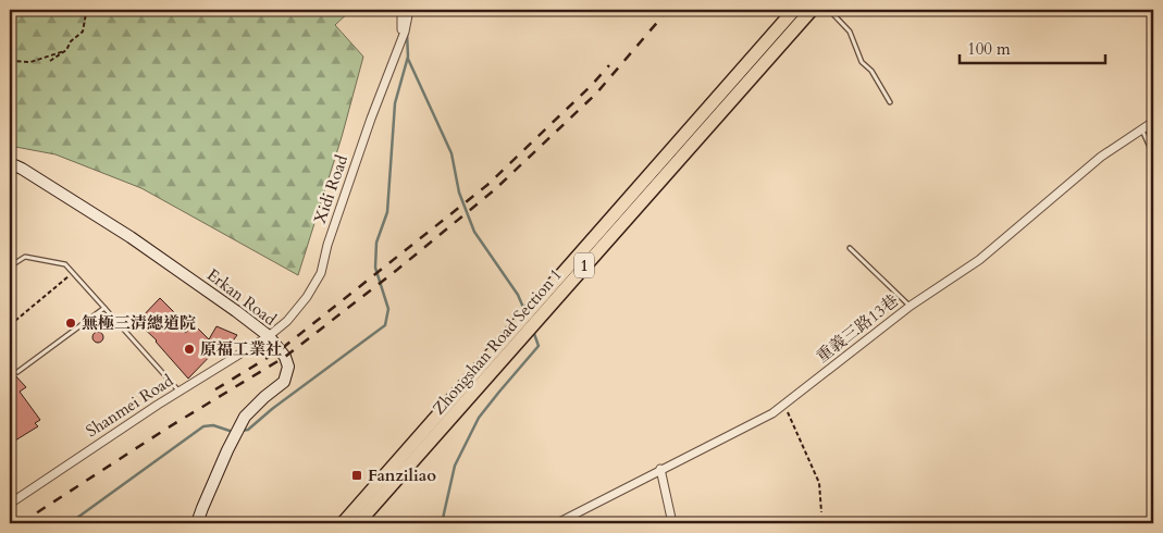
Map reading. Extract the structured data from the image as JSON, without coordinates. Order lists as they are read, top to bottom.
{
  "streets": {
    "main road": ["1", "Zhongshan Road Section 1"],
    "street": [
      "Xidi Road",
      "Erkan Road",
      "重義三路13巷",
      "Shanmei Road"
    ]
  },
  "crossings": [
    ["Xidi Road", "Erkan Road"],
    ["Xidi Road", "Shanmei Road"],
    ["Erkan Road", "Shanmei Road"]
  ],
  "places": {
    "other": ["無極三清總道院", "原福工業社"],
    "transit": ["Fanziliao"]
  },
  "scale_bar": "100 m"
}
